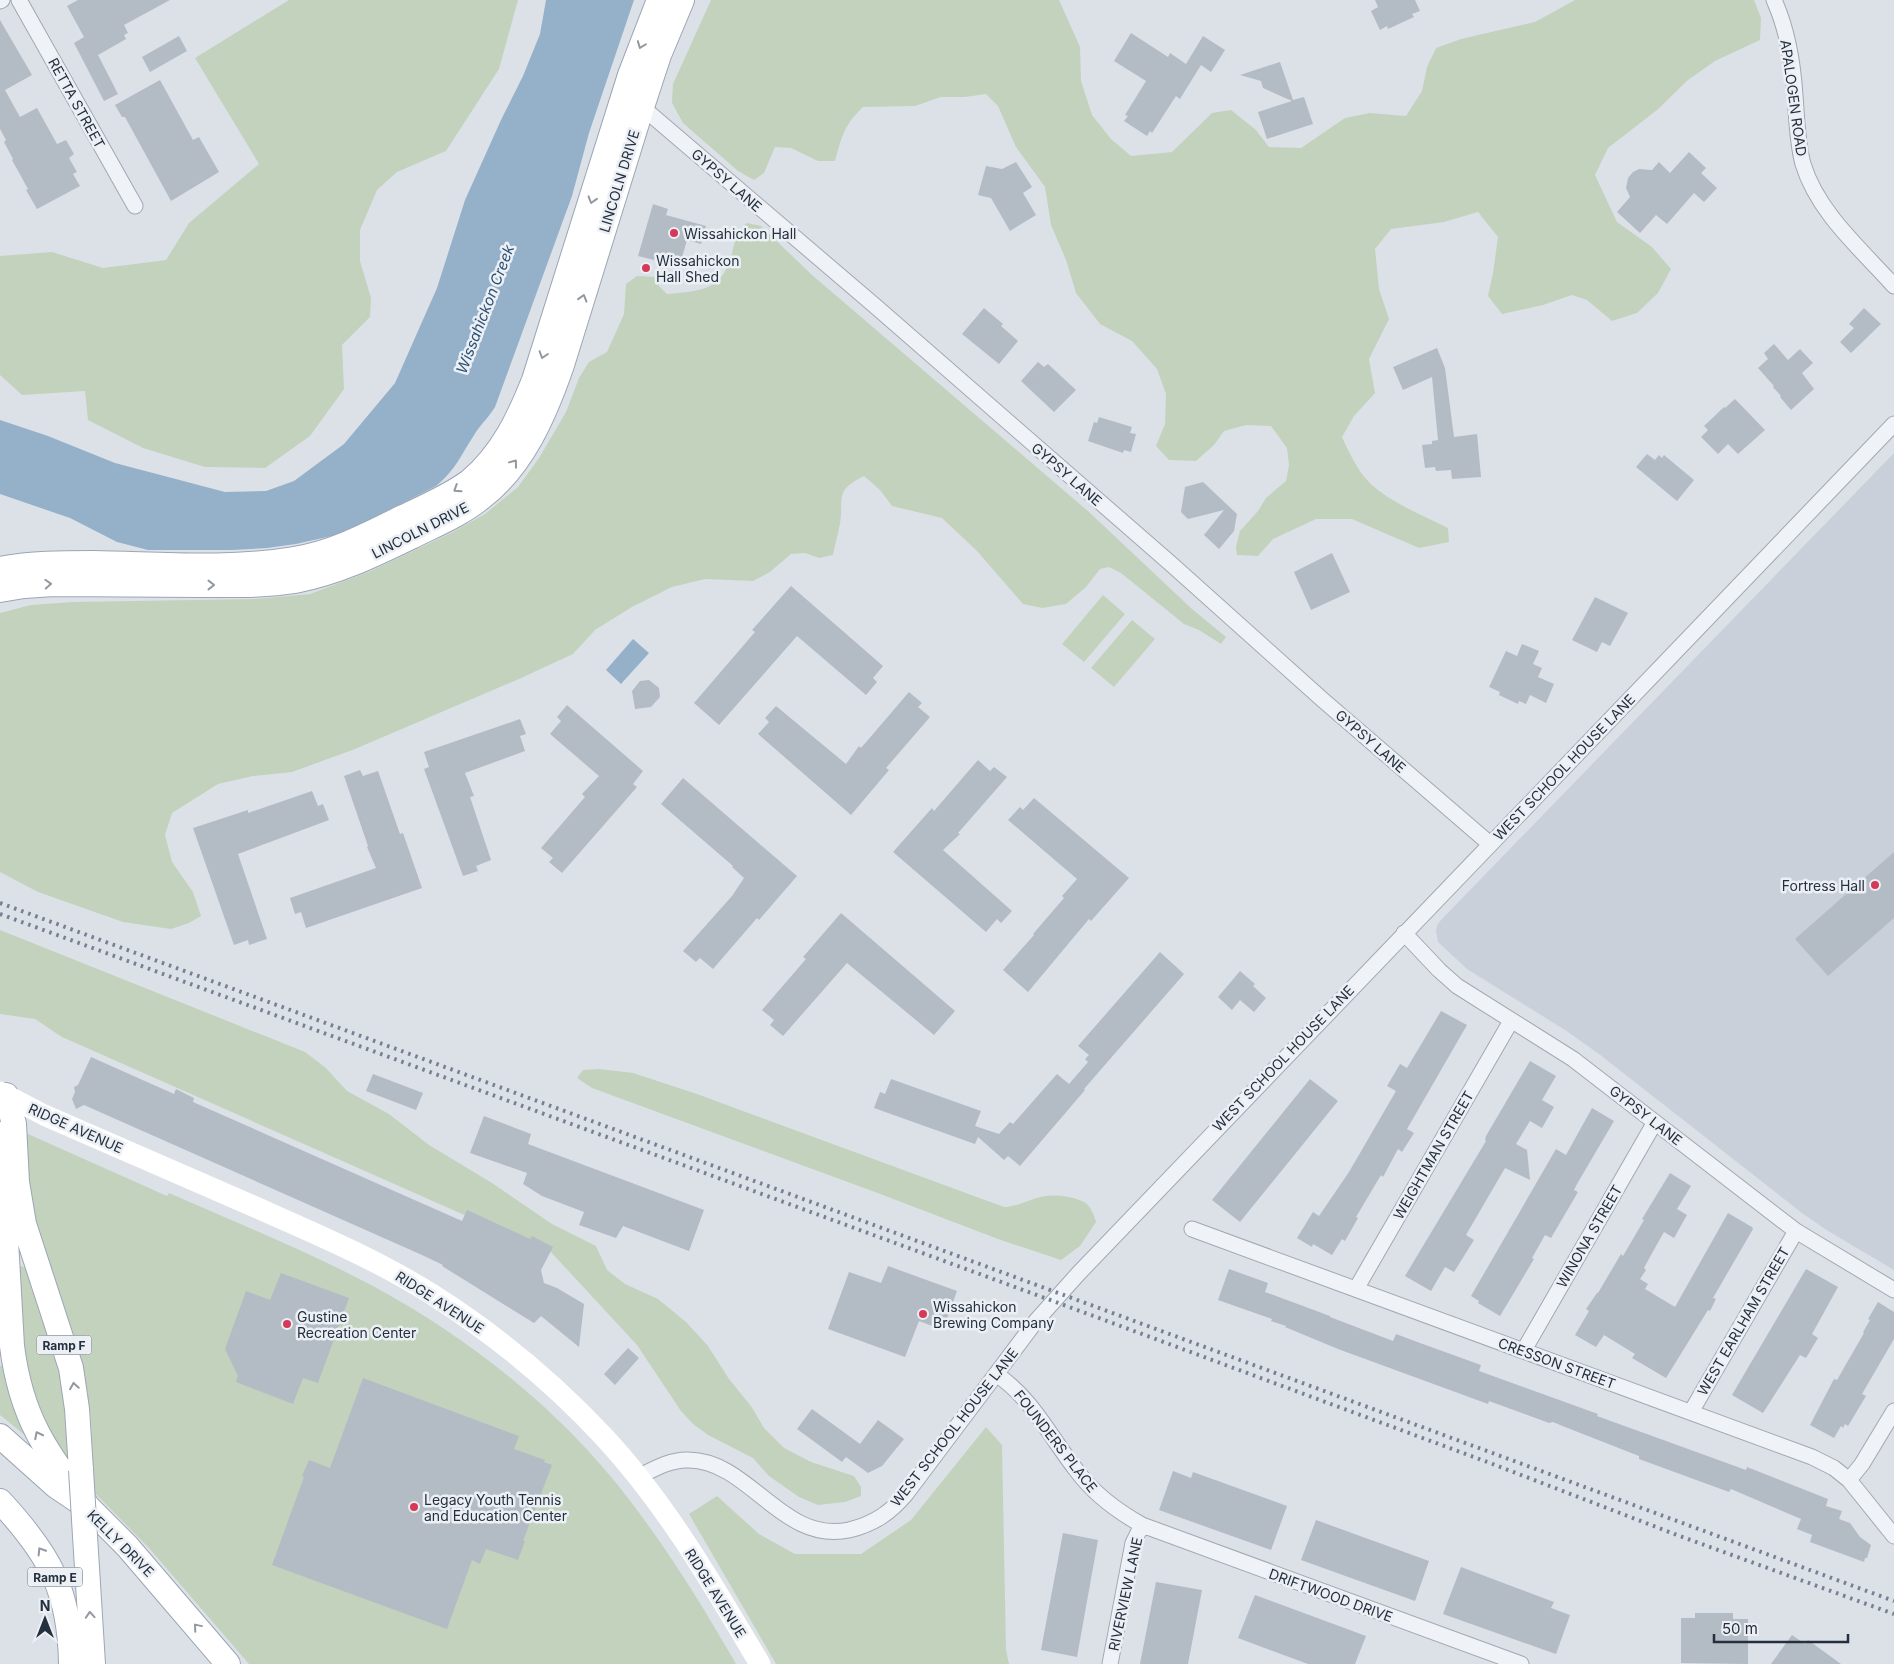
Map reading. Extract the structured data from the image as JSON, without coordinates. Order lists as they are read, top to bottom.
{
  "streets": {
    "main road": [
      "LINCOLN DRIVE",
      "RIDGE AVENUE",
      "Ramp F",
      "KELLY DRIVE",
      "Ramp E"
    ],
    "street": [
      "APALOGEN ROAD",
      "RETTA STREET",
      "GYPSY LANE",
      "WEST SCHOOL HOUSE LANE",
      "WEIGHTMAN STREET",
      "WINONA STREET",
      "WEST EARLHAM STREET",
      "CRESSON STREET",
      "FOUNDERS PLACE",
      "RIVERVIEW LANE",
      "DRIFTWOOD DRIVE"
    ]
  },
  "crossings": [
    ["GYPSY LANE", "LINCOLN DRIVE"],
    ["GYPSY LANE", "WEST SCHOOL HOUSE LANE"],
    ["GYPSY LANE", "WEIGHTMAN STREET"],
    ["GYPSY LANE", "WINONA STREET"],
    ["GYPSY LANE", "WEST EARLHAM STREET"],
    ["WEST SCHOOL HOUSE LANE", "RIDGE AVENUE"],
    ["WEST SCHOOL HOUSE LANE", "FOUNDERS PLACE"],
    ["RIDGE AVENUE", "Ramp F"],
    ["WEIGHTMAN STREET", "CRESSON STREET"],
    ["WINONA STREET", "CRESSON STREET"],
    ["WEST EARLHAM STREET", "CRESSON STREET"],
    ["FOUNDERS PLACE", "RIVERVIEW LANE"],
    ["FOUNDERS PLACE", "DRIFTWOOD DRIVE"],
    ["RIVERVIEW LANE", "DRIFTWOOD DRIVE"]
  ],
  "water": ["Wissahickon Creek"],
  "places": [
    "Wissahickon Hall",
    "Wissahickon Hall Shed",
    "Fortress Hall",
    "Wissahickon Brewing Company",
    "Gustine Recreation Center",
    "Legacy Youth Tennis and Education Center"
  ],
  "scale_bar": "50 m",
  "north": "top"
}
